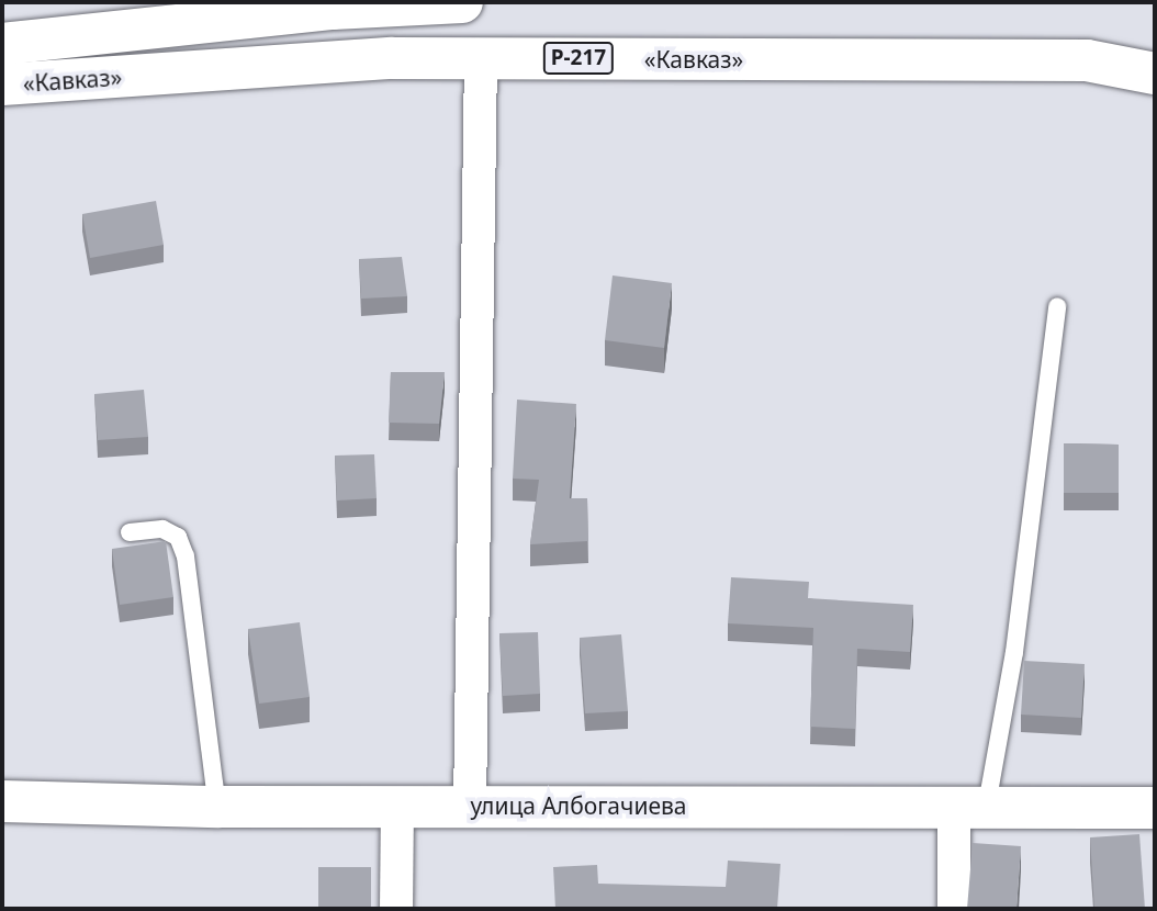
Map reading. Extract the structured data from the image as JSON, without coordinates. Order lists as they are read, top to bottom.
{
  "streets": {
    "main road": ["Р-217", "«Кавказ»", "улица Албогачиева"]
  }
}
